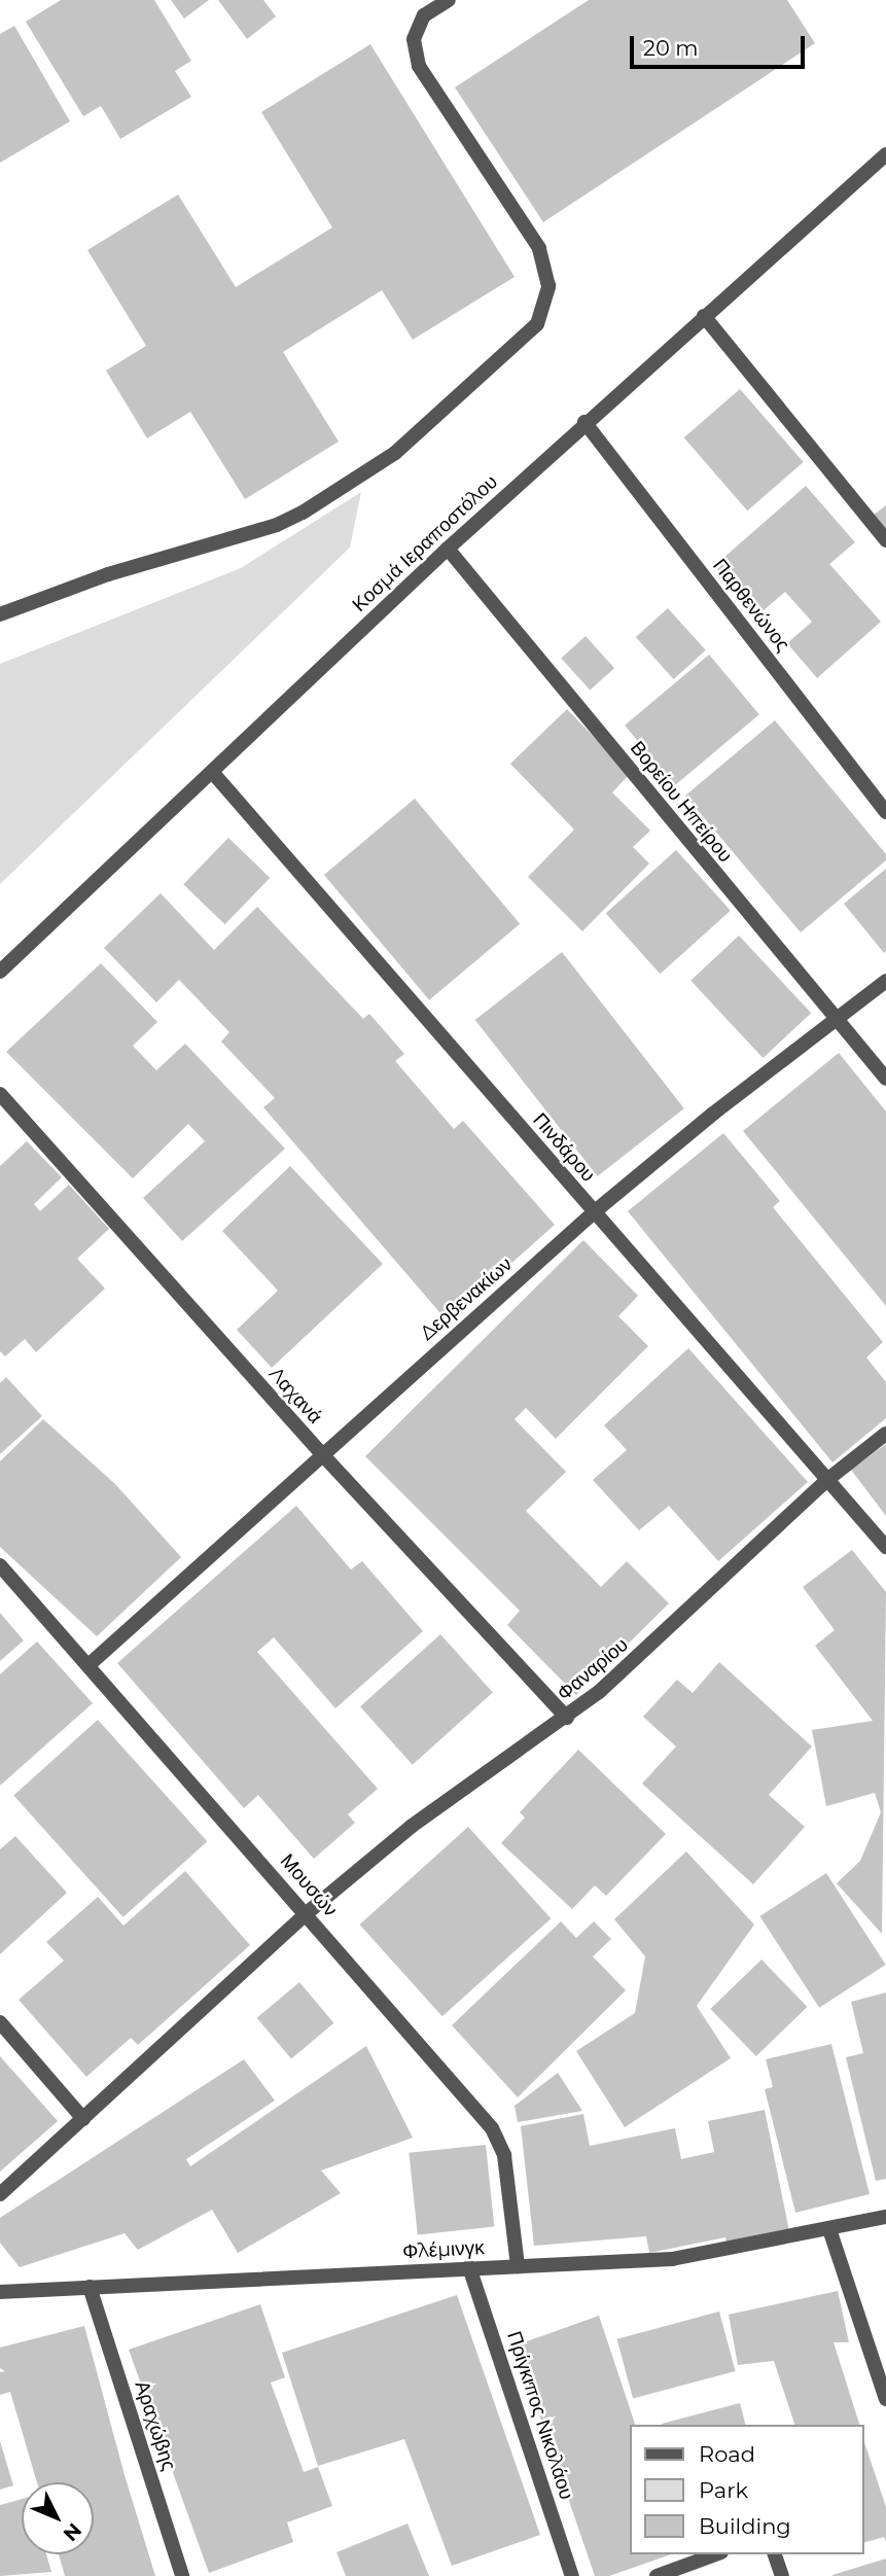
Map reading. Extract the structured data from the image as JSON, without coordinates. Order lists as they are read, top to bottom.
{
  "streets": {
    "street": [
      "Κοσμά Ιεραποστόλου",
      "Παρθενώνος",
      "Βορείου Ηπείρου",
      "Πινδάρου",
      "Δερβενακίων",
      "Λαχανά",
      "Φαναρίου",
      "Μουσών",
      "Φλέμινγκ",
      "Πρίγκιπος Νικολάου",
      "Αραχώβης"
    ]
  },
  "crossings": [
    ["Κοσμά Ιεραποστόλου", "Παρθενώνος"],
    ["Κοσμά Ιεραποστόλου", "Βορείου Ηπείρου"],
    ["Κοσμά Ιεραποστόλου", "Πινδάρου"],
    ["Βορείου Ηπείρου", "Δερβενακίων"],
    ["Πινδάρου", "Δερβενακίων"],
    ["Πινδάρου", "Φαναρίου"],
    ["Δερβενακίων", "Λαχανά"],
    ["Δερβενακίων", "Μουσών"],
    ["Λαχανά", "Φαναρίου"],
    ["Φαναρίου", "Μουσών"],
    ["Μουσών", "Φλέμινγκ"],
    ["Φλέμινγκ", "Πρίγκιπος Νικολάου"],
    ["Φλέμινγκ", "Αραχώβης"]
  ],
  "legend": ["Road", "Park", "Building"],
  "scale_bar": "20 m",
  "north": "bottom right"
}
